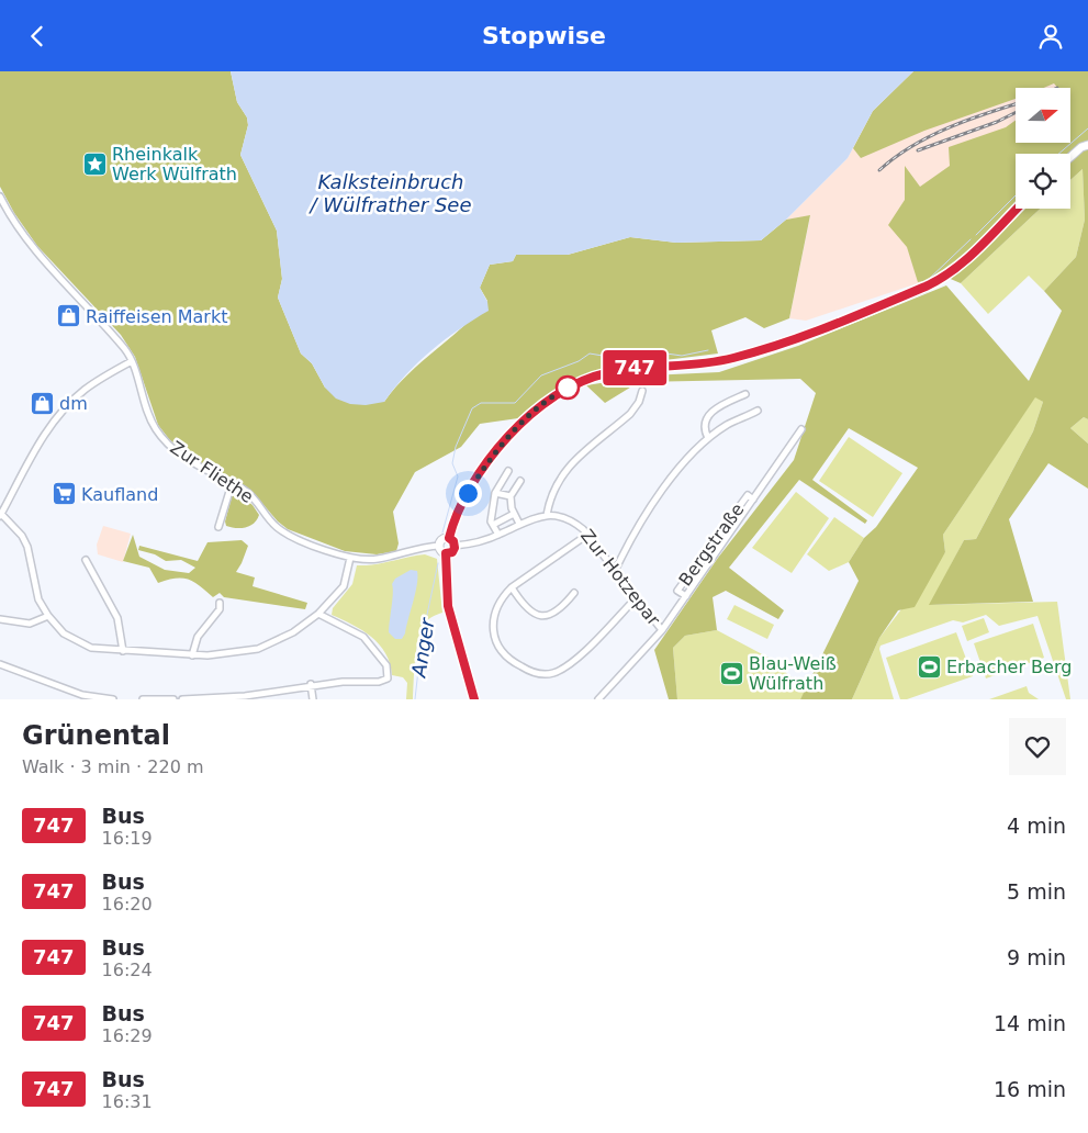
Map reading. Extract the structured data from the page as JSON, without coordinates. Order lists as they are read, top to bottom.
{
  "streets": {
    "street": ["Zur Fliethe", "Bergstraße", "Zur Hotzepar"]
  },
  "crossings": [
    ["Bergstraße", "Zur Hotzepar"]
  ],
  "water": ["Kalksteinbruch / Wülfrather See", "Anger"],
  "places": {
    "place": ["Rheinkalk Werk Wülfrath"],
    "shop": ["Raiffeisen Markt", "dm"],
    "supermarket": ["Kaufland"],
    "sports": ["Erbacher Berg", "Blau-Weiß Wülfrath"]
  },
  "lines": ["bus line 747"],
  "north": "right",
  "page": {
    "header": "Stopwise",
    "on_map": "747",
    "heading": ["Grünental", "Walk · 3 min · 220 m"],
    "list": [
      {
        "mark": "747",
        "name": "Bus",
        "note": "16:19",
        "value": "4 min"
      },
      {
        "mark": "747",
        "name": "Bus",
        "note": "16:20",
        "value": "5 min"
      },
      {
        "mark": "747",
        "name": "Bus",
        "note": "16:24",
        "value": "9 min"
      },
      {
        "mark": "747",
        "name": "Bus",
        "note": "16:29",
        "value": "14 min"
      },
      {
        "mark": "747",
        "name": "Bus",
        "note": "16:31",
        "value": "16 min"
      }
    ]
  }
}
